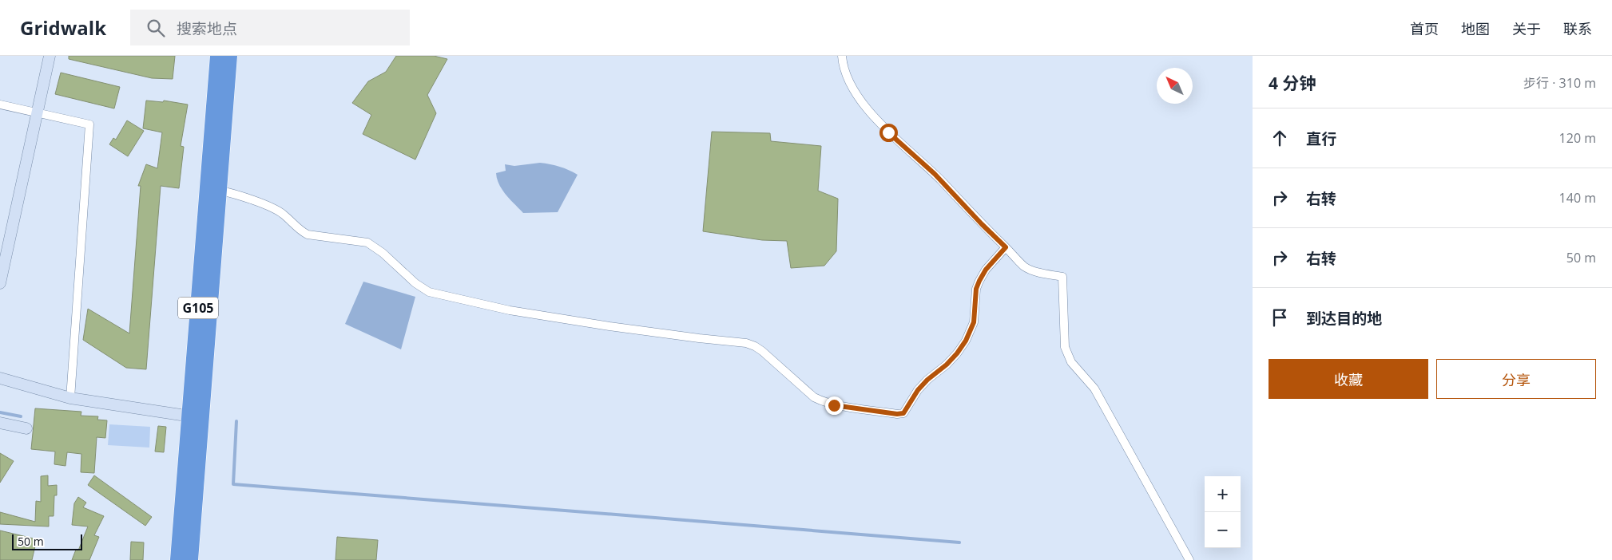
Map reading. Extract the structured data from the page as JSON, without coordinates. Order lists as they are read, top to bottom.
{
  "streets": {
    "highway": ["G105"]
  },
  "scale_bar": "50 m",
  "north": "top left",
  "page": {
    "header": "Gridwalk",
    "search": "搜索地点",
    "nav": [
      "首页",
      "地图",
      "关于",
      "联系"
    ],
    "heading": ["4 分钟", "步行 · 310 m"],
    "list": [
      ["直行", "120 m"],
      ["右转", "140 m"],
      ["右转", "50 m"],
      "到达目的地"
    ],
    "buttons": ["收藏", "分享"],
    "map_buttons": ["+", "−"],
    "scale": "50 m"
  }
}
